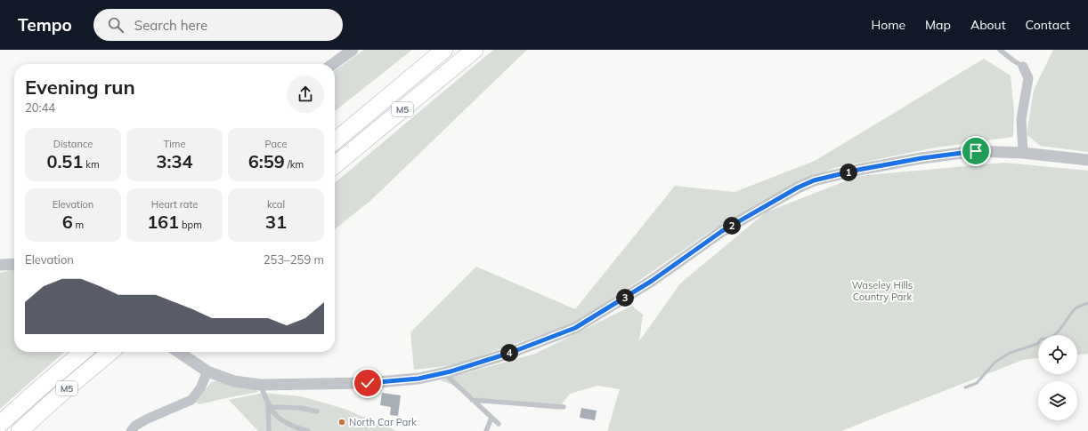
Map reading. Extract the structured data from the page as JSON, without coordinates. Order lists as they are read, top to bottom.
{
  "streets": {
    "highway": ["M5"]
  },
  "parks": ["Waseley Hills Country Park"],
  "places": ["North Car Park"],
  "page": {
    "header": "Tempo",
    "search": "Search here",
    "nav": [
      "Home",
      "Map",
      "About",
      "Contact"
    ],
    "heading": ["Evening run", "20:44"],
    "stats": [
      ["Distance", "0.51 km"],
      ["Time", "3:34"],
      ["Pace", "6:59 /km"],
      ["Elevation", "6 m"],
      ["Heart rate", "161 bpm"],
      ["kcal", "31"]
    ],
    "pins": [
      "1",
      "2",
      "3",
      "4"
    ],
    "chart": ["Elevation", "253–259 m"]
  }
}
